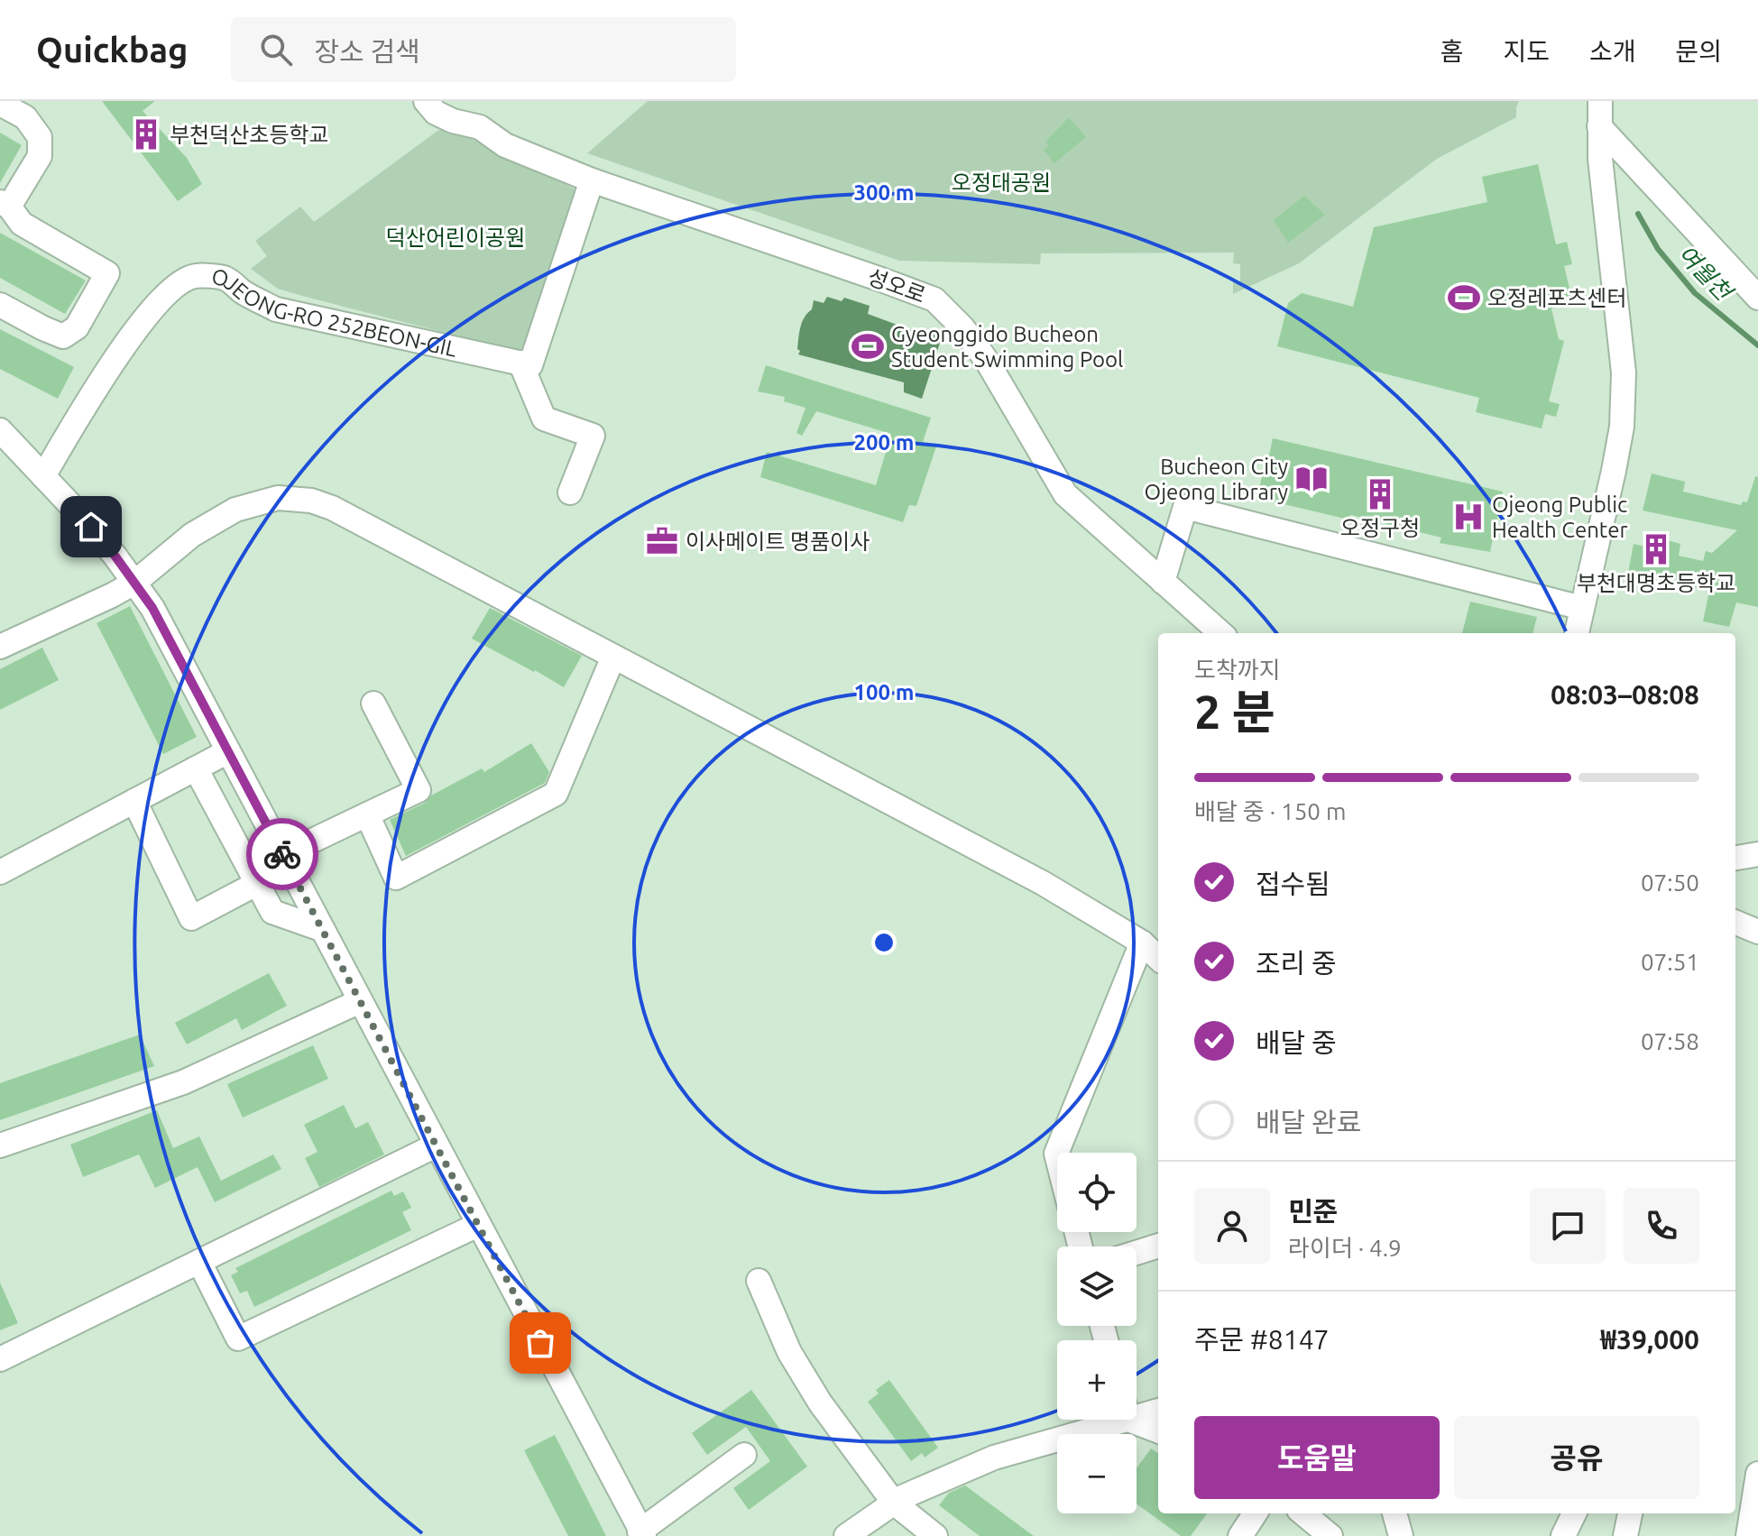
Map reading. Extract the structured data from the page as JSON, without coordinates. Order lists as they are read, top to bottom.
{
  "streets": {
    "street": ["성오로", "OJEONG-RO 252BEON-GIL"]
  },
  "water": ["여월천"],
  "parks": ["오정대공원", "덕산어린이공원"],
  "places": {
    "building": ["부천덕산초등학교", "오정구청", "부천대명초등학교"],
    "sports": ["오정레포츠센터", "Gyeonggido Bucheon Student Swimming Pool"],
    "library": ["Bucheon City Ojeong Library"],
    "hospital": ["Ojeong Public Health Center"],
    "office": ["이사메이트 명품이사"]
  },
  "page": {
    "header": "Quickbag",
    "search": "장소 검색",
    "nav": [
      "홈",
      "지도",
      "소개",
      "문의"
    ],
    "heading": ["2 분", "도착까지", "08:03–08:08"],
    "panel": [
      "민준",
      "라이더 · 4.9",
      "주문 #8147",
      "₩39,000"
    ],
    "bar": "배달 중 · 150 m",
    "list": [
      ["접수됨", "07:50"],
      ["조리 중", "07:51"],
      ["배달 중", "07:58"],
      "배달 완료"
    ],
    "map_buttons": ["+", "−"],
    "buttons": ["도움말", "공유"]
  },
  "rings": ["300 m", "200 m", "100 m"]
}
